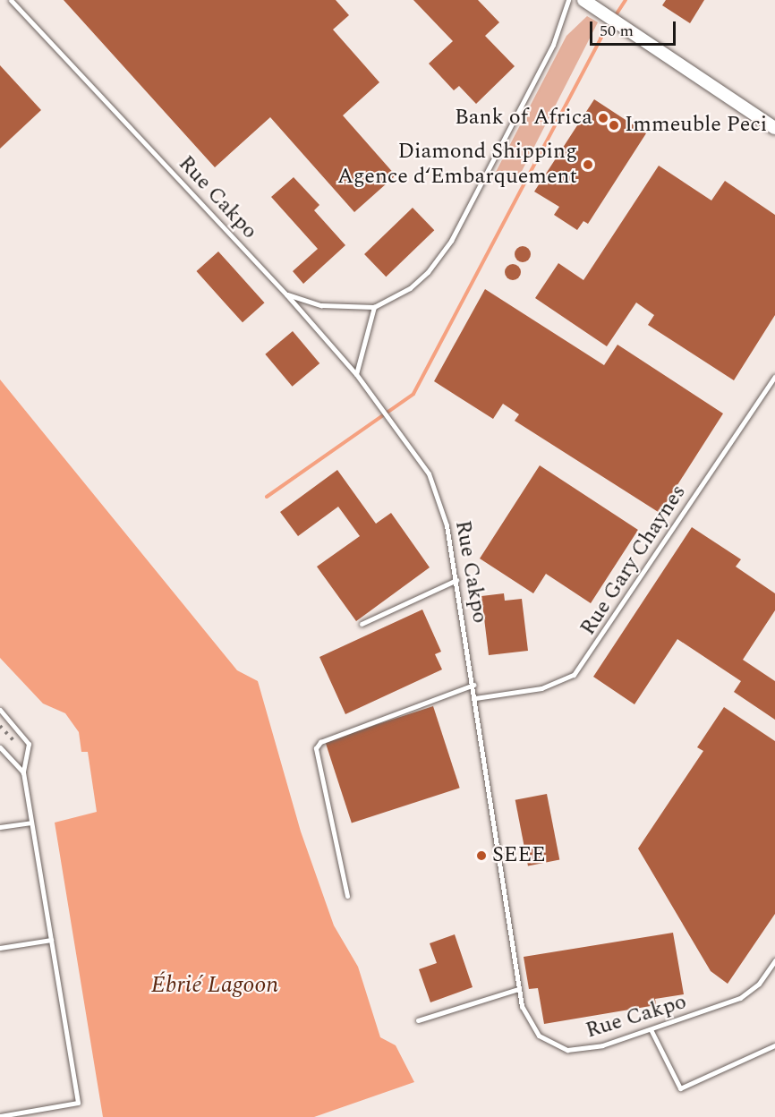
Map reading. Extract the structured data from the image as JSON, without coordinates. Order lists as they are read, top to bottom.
{
  "streets": {
    "lane": ["Rue Cakpo", "Rue Gary Chaynes"]
  },
  "crossings": [
    ["Rue Cakpo", "Rue Gary Chaynes"]
  ],
  "water": ["Ébrié Lagoon"],
  "places": [
    "Bank of Africa",
    "Immeuble Peci",
    "Diamond Shipping Agence d‘Embarquement",
    "SEEE"
  ],
  "scale_bar": "50 m"
}
